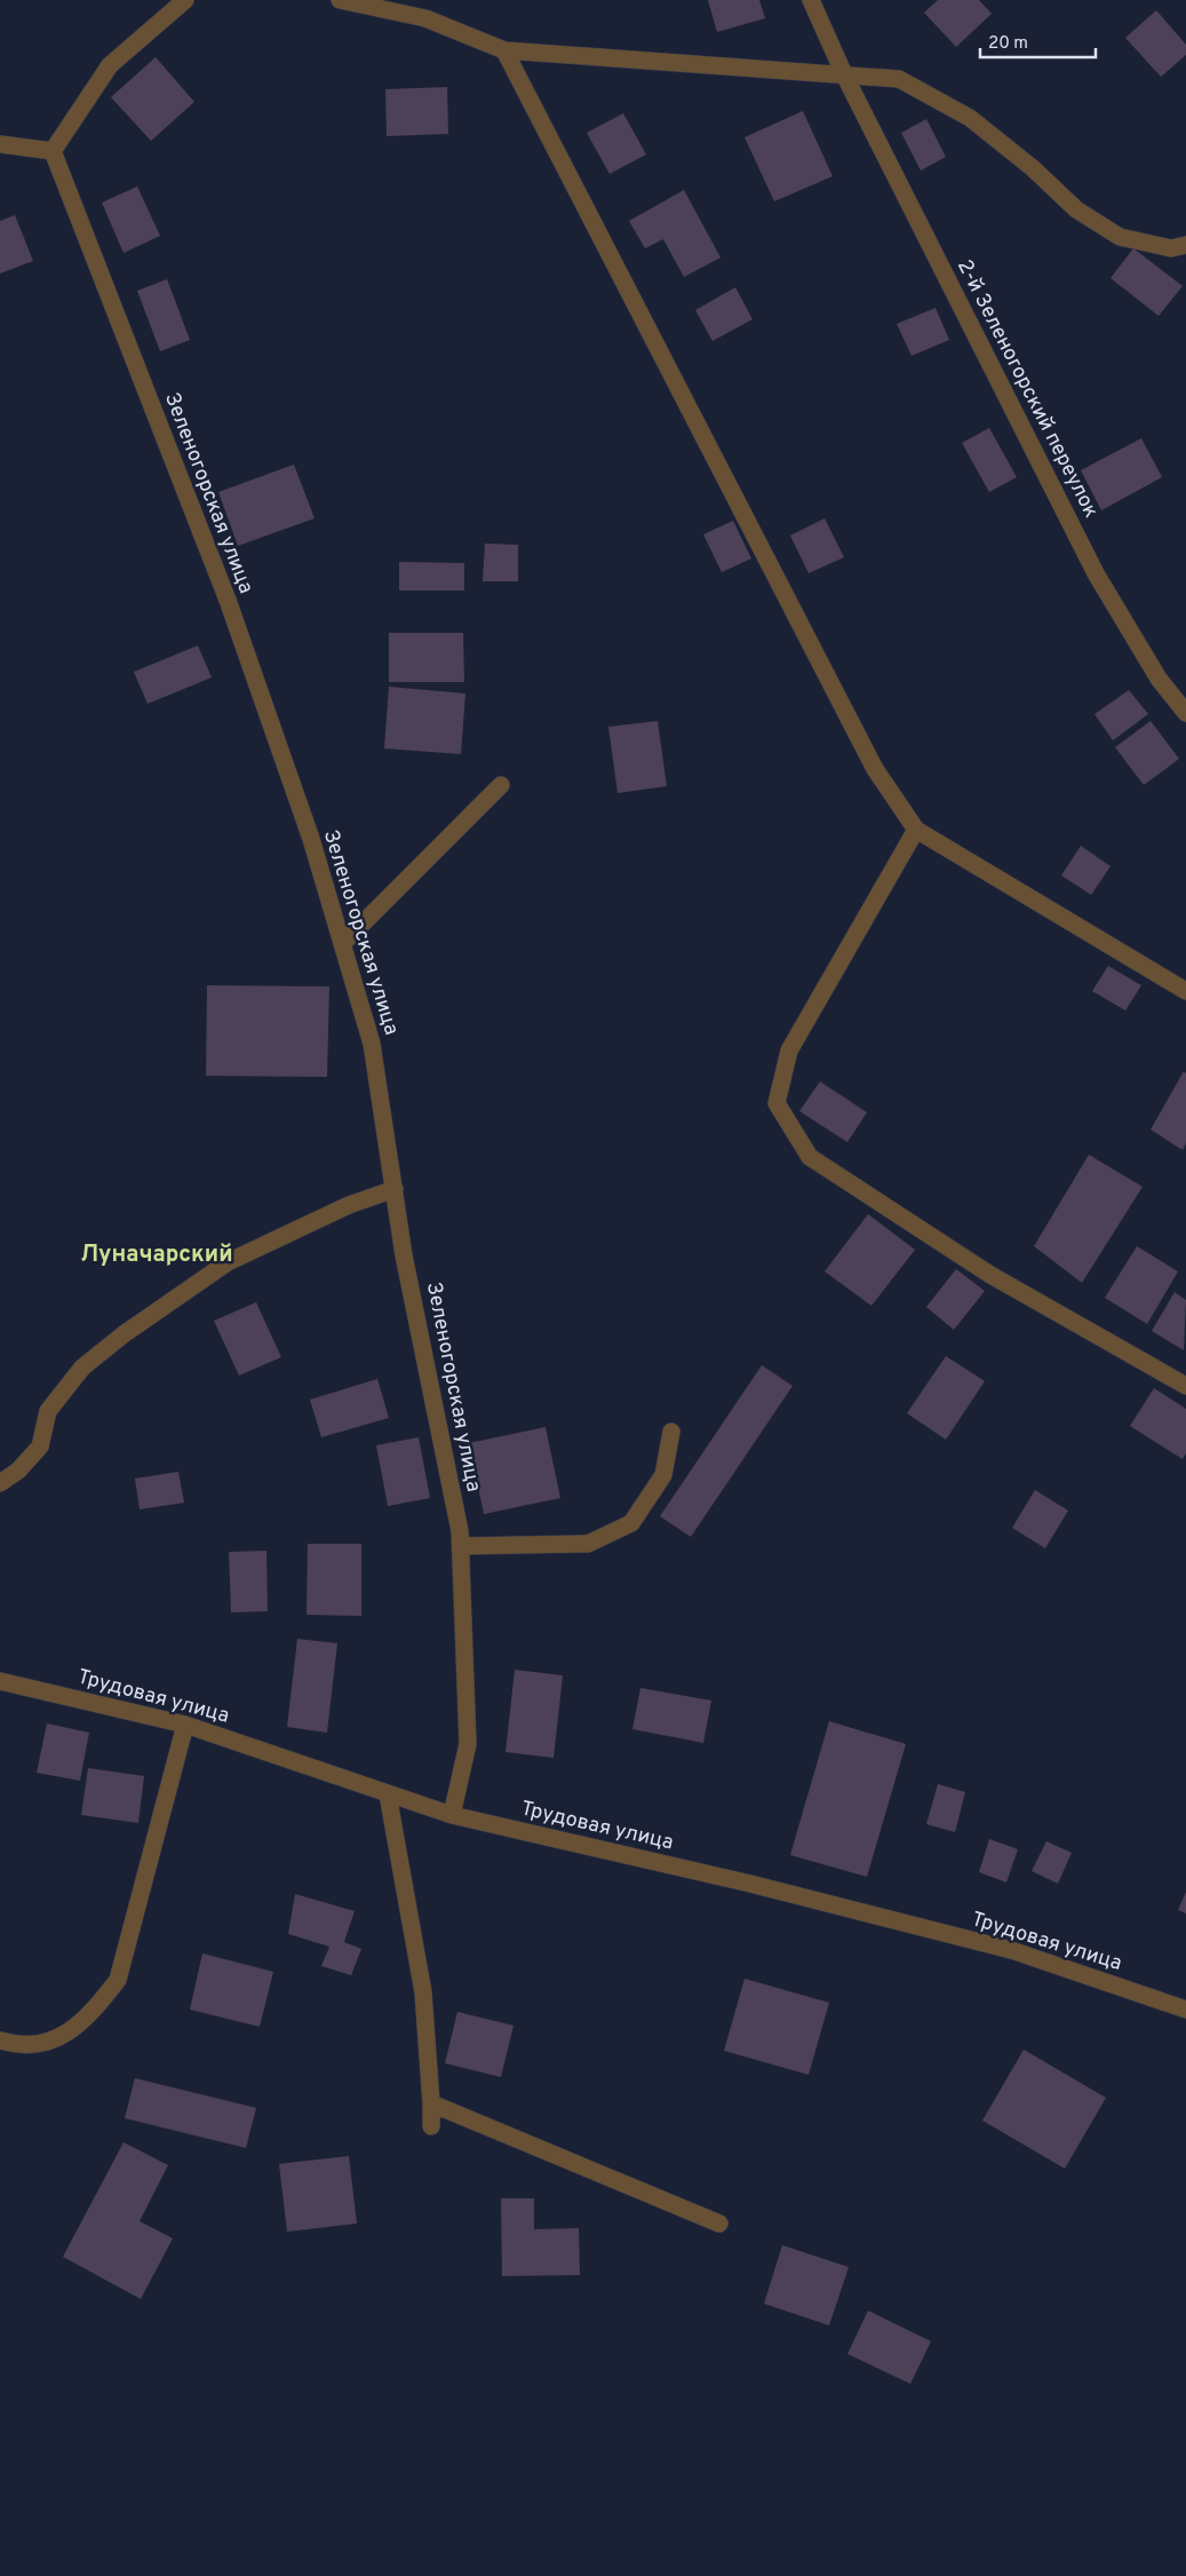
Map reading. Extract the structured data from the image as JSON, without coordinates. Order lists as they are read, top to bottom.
{
  "streets": {
    "street": ["2-й Зеленогорский переулок", "Зеленогорская улица", "Трудовая улица"]
  },
  "crossings": [
    ["Зеленогорская улица", "Трудовая улица"]
  ],
  "districts": ["Луначарский"],
  "scale_bar": "20 m"
}
